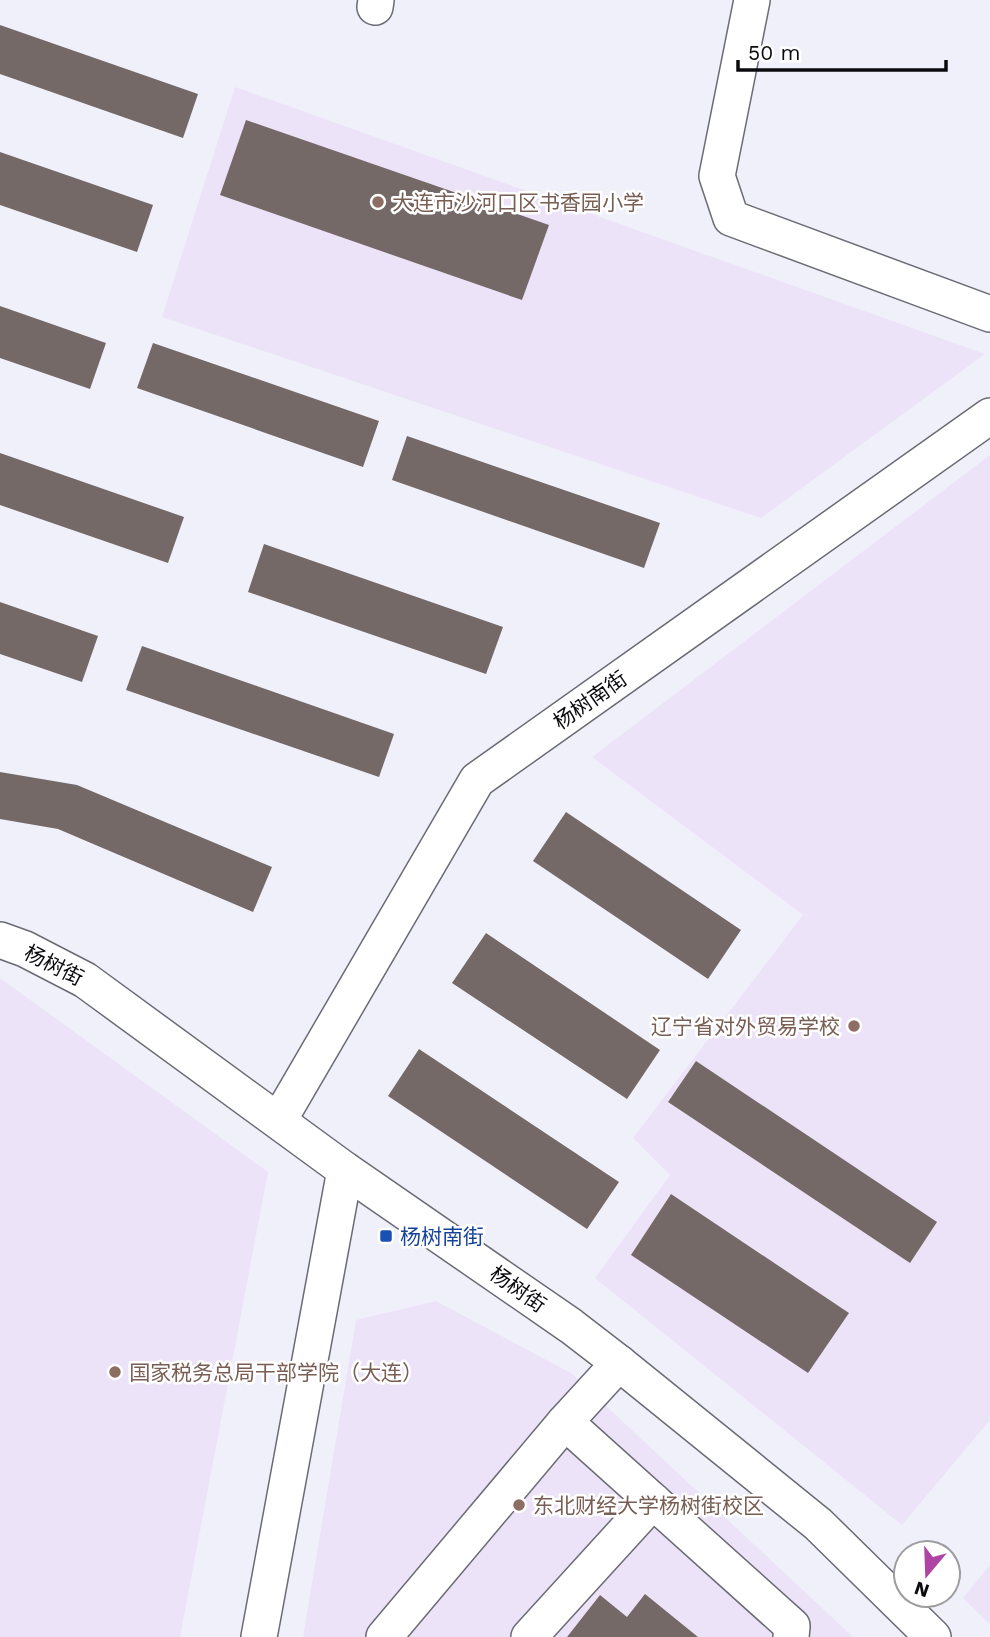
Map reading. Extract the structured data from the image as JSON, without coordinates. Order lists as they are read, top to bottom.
{
  "streets": {
    "street": ["杨树南街", "杨树街"]
  },
  "crossings": [
    ["杨树南街", "杨树街"]
  ],
  "places": {
    "other": [
      "大连市沙河口区书香园小学",
      "辽宁省对外贸易学校",
      "国家税务总局干部学院（大连）",
      "东北财经大学杨树街校区"
    ],
    "transit": ["杨树南街"]
  },
  "scale_bar": "50 m",
  "north": "bottom"
}
